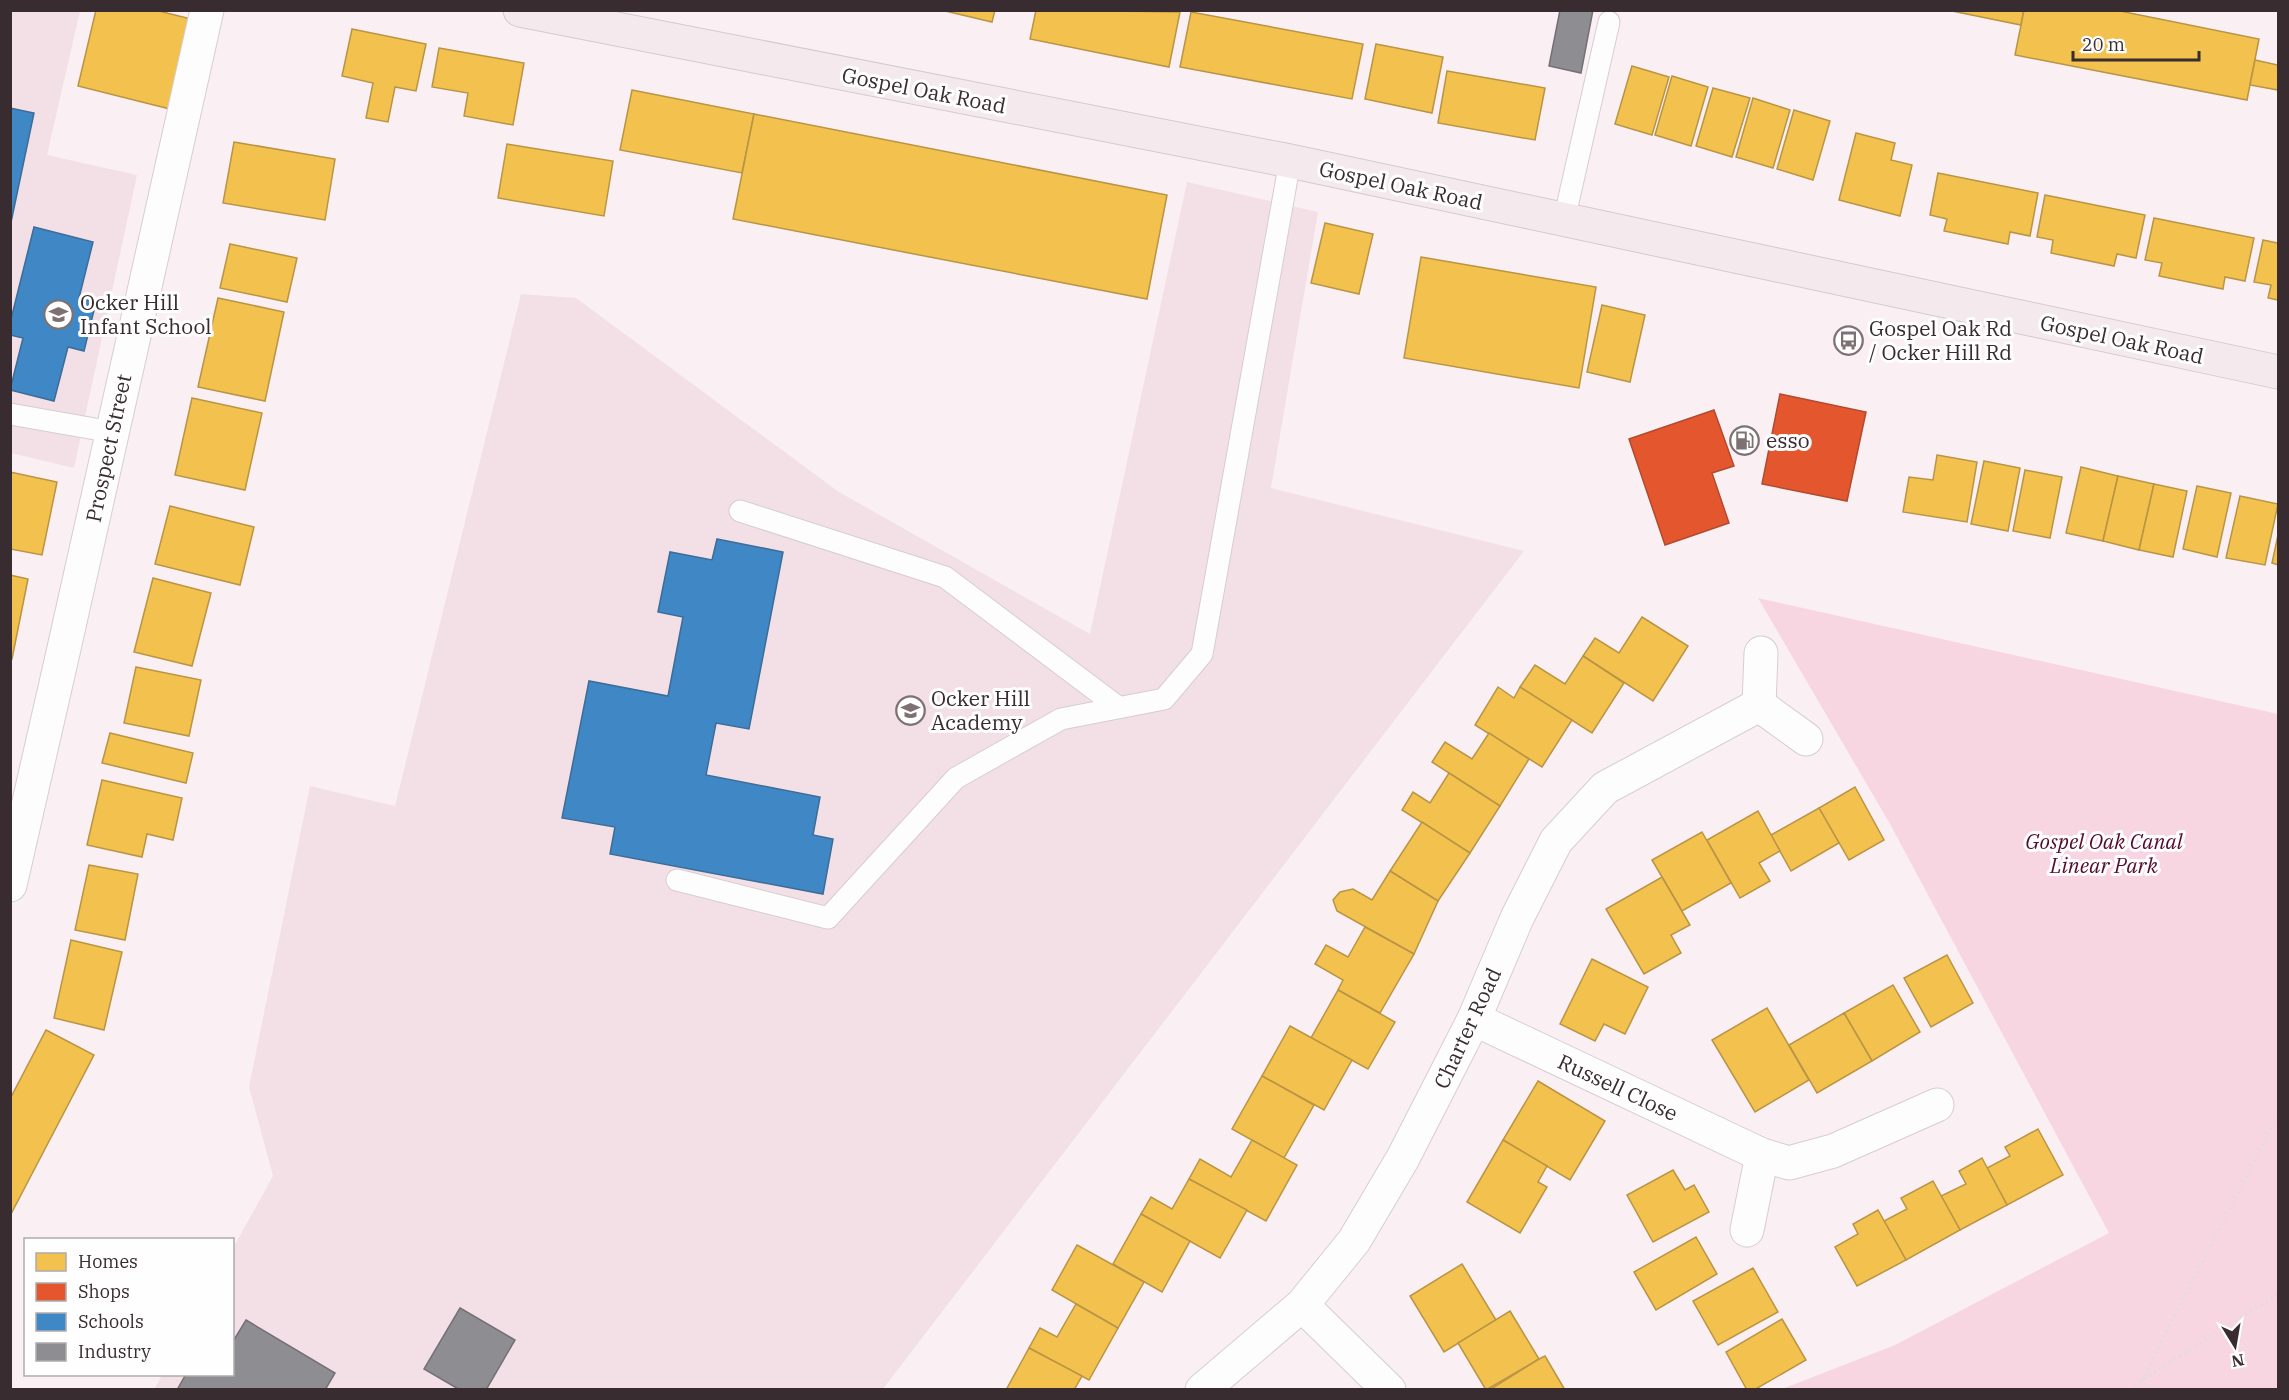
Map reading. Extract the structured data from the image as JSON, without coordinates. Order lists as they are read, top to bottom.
{
  "streets": {
    "main road": ["Gospel Oak Road"],
    "street": ["Prospect Street", "Charter Road", "Russell Close"]
  },
  "crossings": [
    ["Charter Road", "Russell Close"]
  ],
  "parks": ["Gospel Oak Canal Linear Park"],
  "places": {
    "school or university": ["Ocker Hill Infant School", "Ocker Hill Academy"],
    "bus stop": ["Gospel Oak Rd / Ocker Hill Rd"],
    "fuel station": ["esso"]
  },
  "legend": [
    "Homes",
    "Shops",
    "Schools",
    "Industry"
  ],
  "scale_bar": "20 m",
  "north": "bottom"
}
